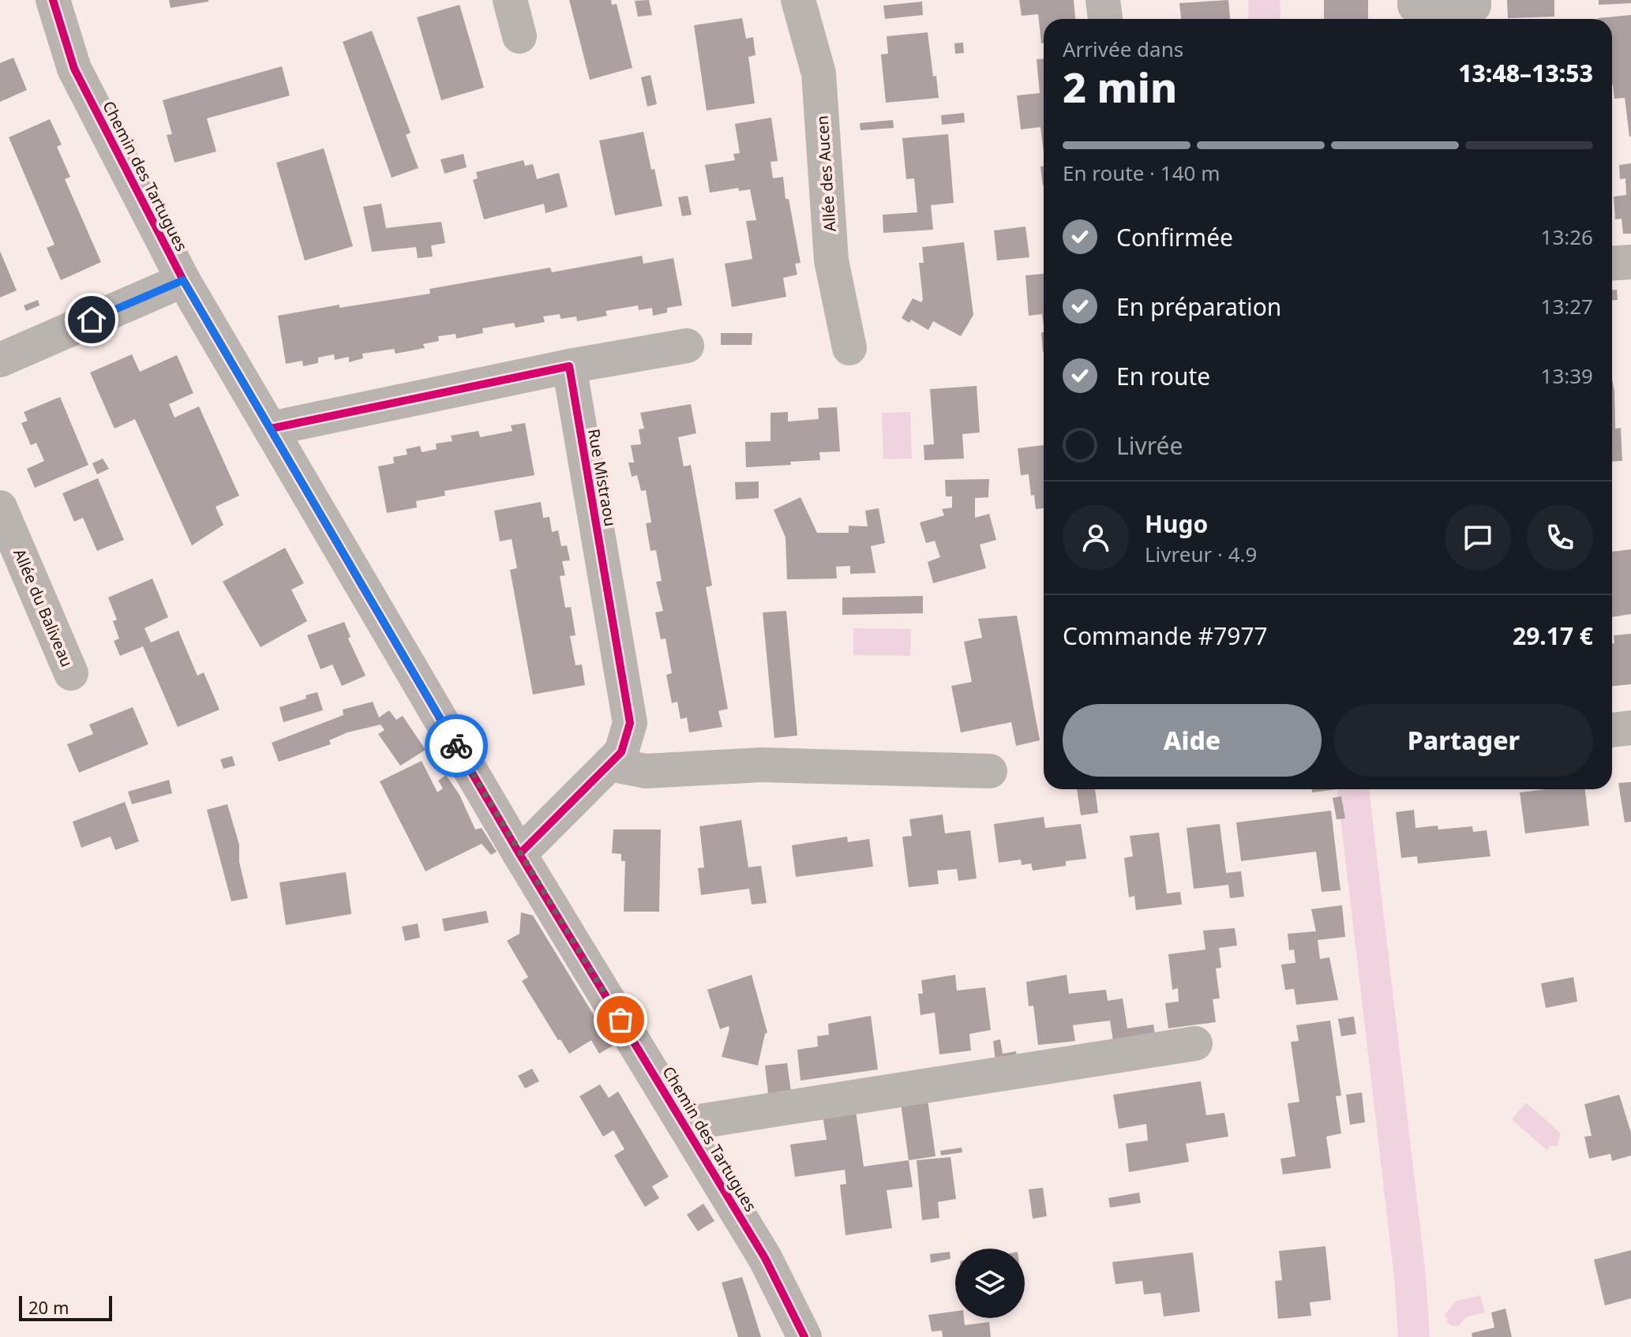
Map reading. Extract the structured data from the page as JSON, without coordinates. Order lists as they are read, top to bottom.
{
  "streets": {
    "street": [
      "Allée des Aucen",
      "Chemin des Tartugues",
      "Rue Mistraou",
      "Allée du Baliveau"
    ]
  },
  "crossings": [
    ["Chemin des Tartugues", "Rue Mistraou"]
  ],
  "scale_bar": "20 m",
  "page": {
    "heading": ["2 min", "Arrivée dans", "13:48–13:53"],
    "panel": [
      "Hugo",
      "Livreur · 4.9",
      "Commande #7977",
      "29.17 €"
    ],
    "bar": "En route · 140 m",
    "list": [
      ["Confirmée", "13:26"],
      ["En préparation", "13:27"],
      ["En route", "13:39"],
      "Livrée"
    ],
    "buttons": ["Aide", "Partager"],
    "scale": "20 m"
  }
}
